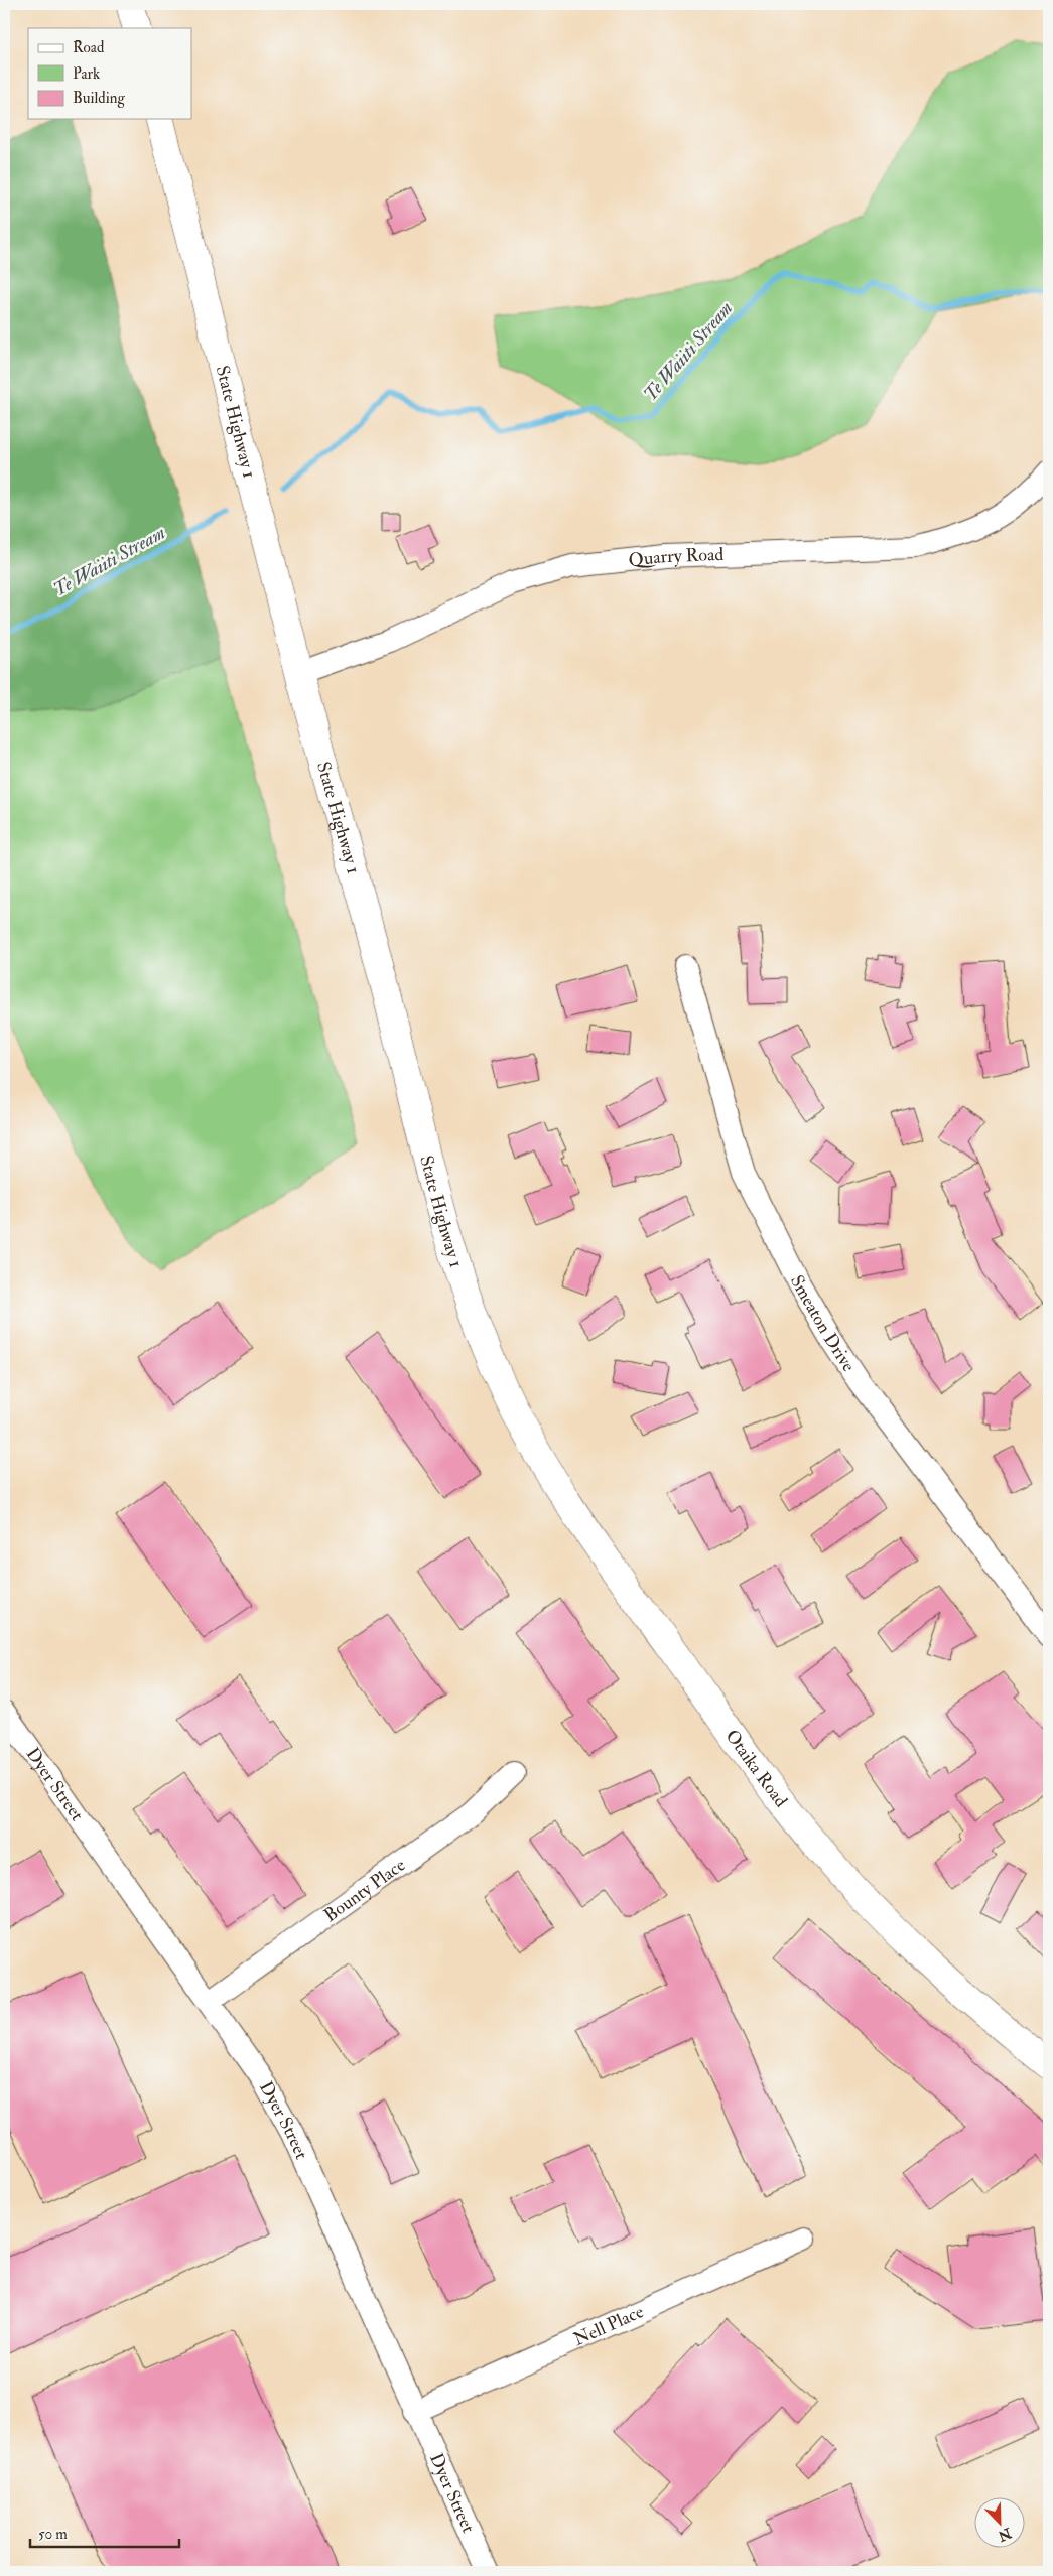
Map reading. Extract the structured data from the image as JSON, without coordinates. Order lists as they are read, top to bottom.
{
  "streets": {
    "highway": ["State Highway 1", "Otaika Road"],
    "street": [
      "Quarry Road",
      "Smeaton Drive",
      "Dyer Street",
      "Bounty Place",
      "Nell Place"
    ]
  },
  "crossings": [
    ["State Highway 1", "Quarry Road"],
    ["State Highway 1", "Otaika Road"],
    ["Dyer Street", "Bounty Place"],
    ["Dyer Street", "Nell Place"]
  ],
  "water": ["Te Waiiti Stream"],
  "legend": ["Road", "Park", "Building"],
  "scale_bar": "50 m",
  "north": "bottom right"
}
